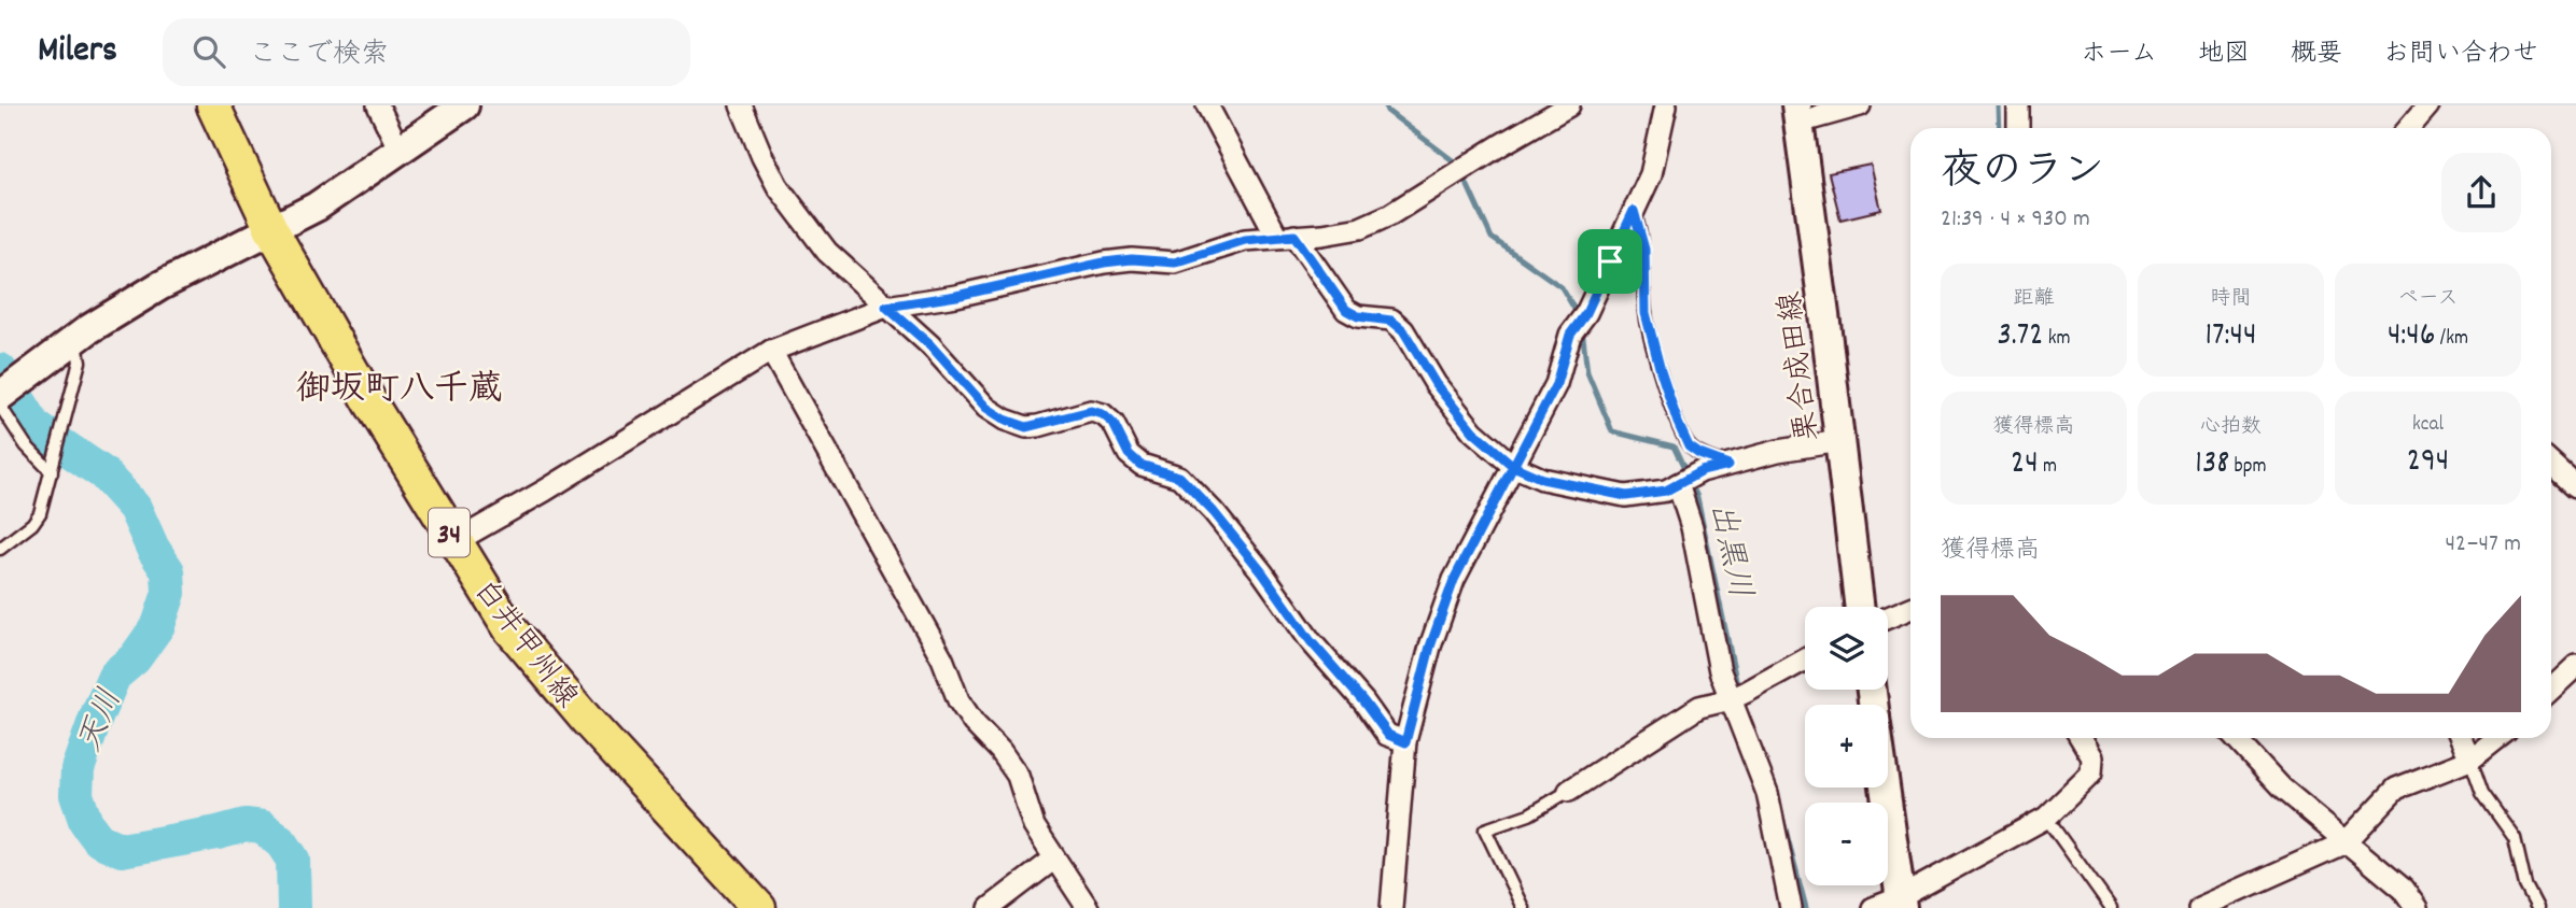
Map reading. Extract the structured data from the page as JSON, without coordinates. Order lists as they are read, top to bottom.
{
  "streets": {
    "main road": ["栗合成田線", "34", "白井甲州線"]
  },
  "districts": ["御坂町八千蔵"],
  "water": ["出黒川", "天川"],
  "page": {
    "header": "Milers",
    "search": "ここで検索",
    "nav": [
      "ホーム",
      "地図",
      "概要",
      "お問い合わせ"
    ],
    "heading": ["夜のラン", "21:39 · 4 × 930 m"],
    "stats": [
      ["距離", "3.72 km"],
      ["時間", "17:44"],
      ["ペース", "4:46 /km"],
      ["獲得標高", "24 m"],
      ["心拍数", "138 bpm"],
      ["kcal", "294"]
    ],
    "chart": ["獲得標高", "42–47 m"],
    "map_buttons": ["+", "−"]
  }
}
